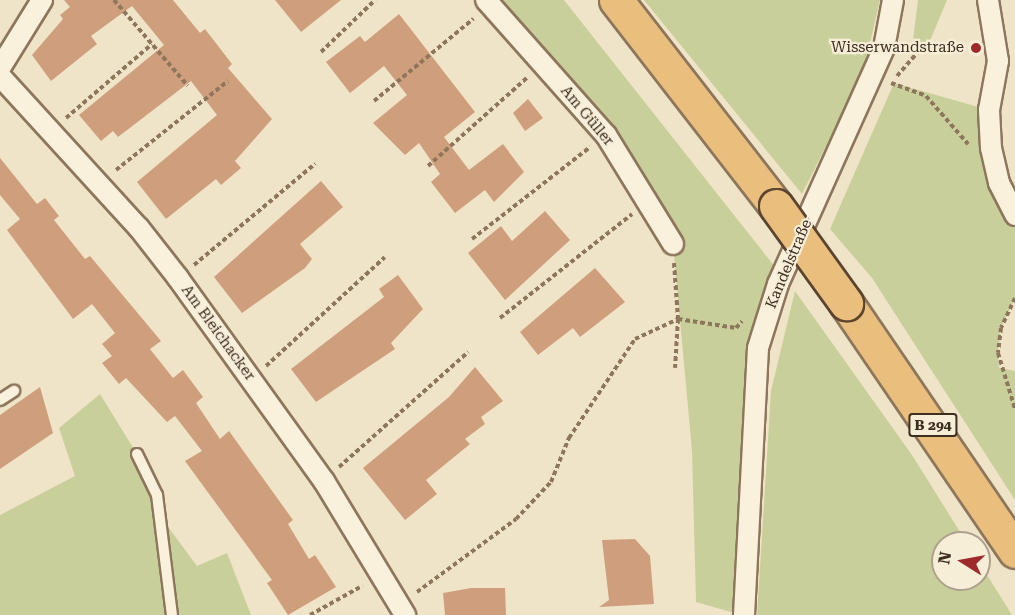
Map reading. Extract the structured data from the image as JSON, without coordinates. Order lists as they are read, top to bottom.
{
  "streets": {
    "highway": ["B 294"],
    "street": ["Am Güller", "Kandelstraße", "Am Bleichacker"]
  },
  "places": ["Wisserwandstraße"],
  "north": "left"
}
